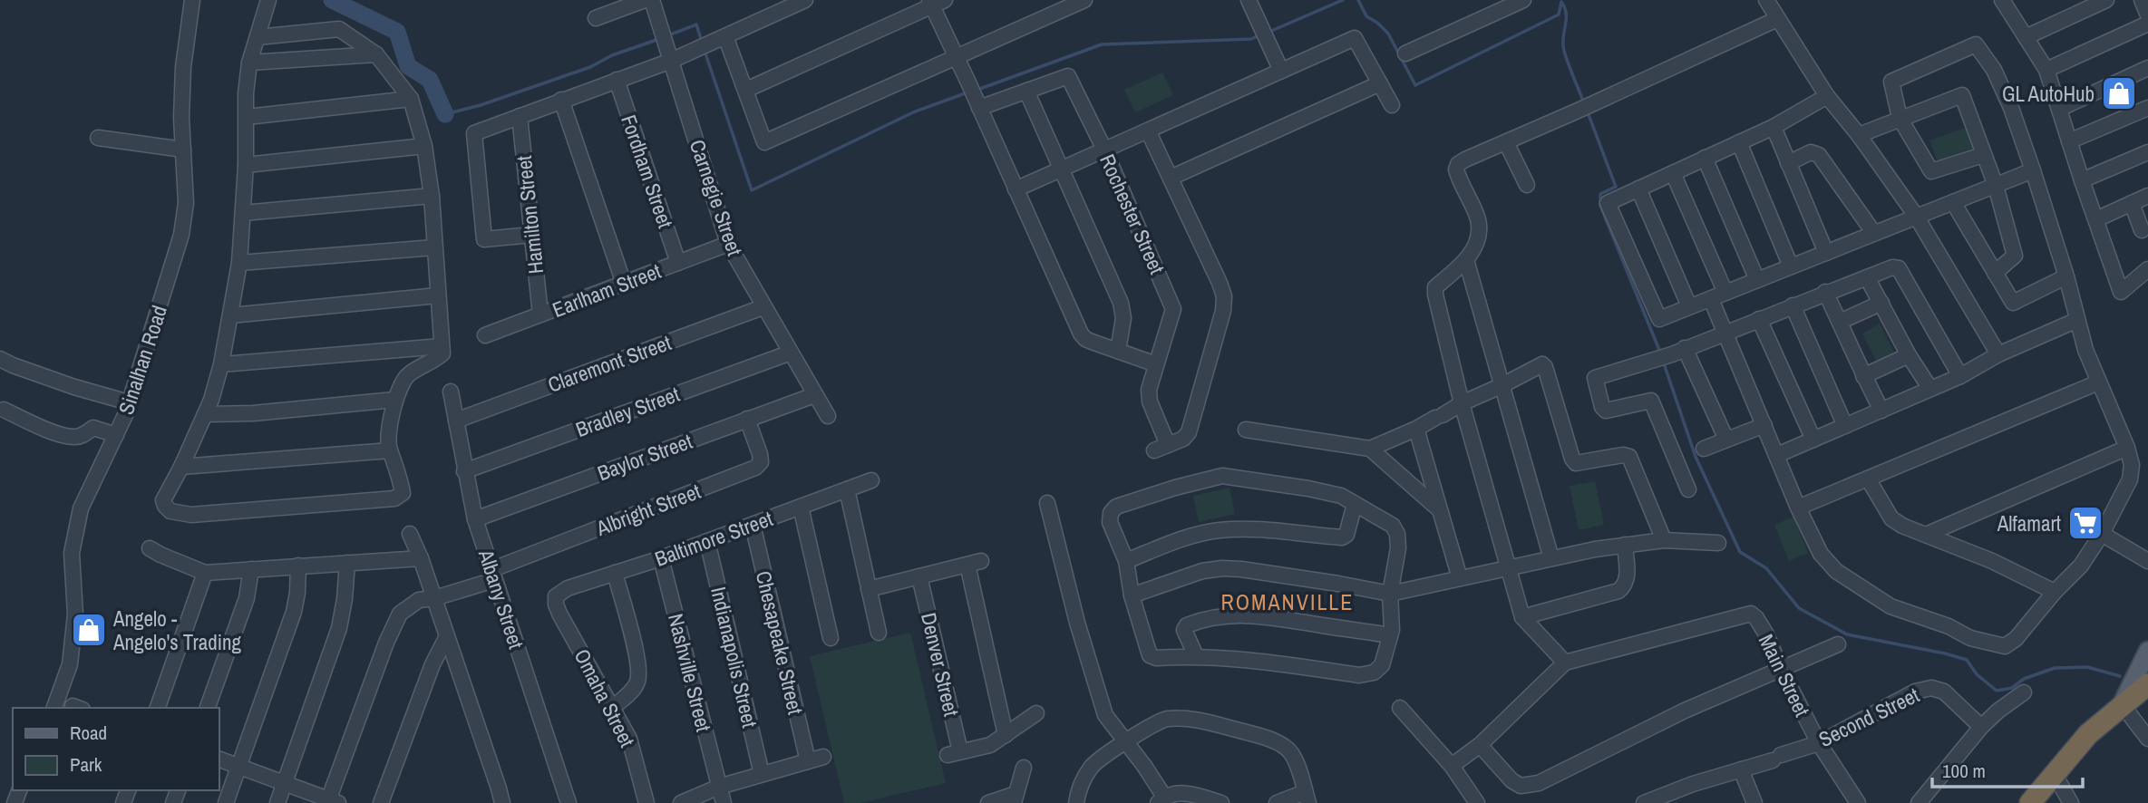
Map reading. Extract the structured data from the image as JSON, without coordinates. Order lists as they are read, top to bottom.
{
  "streets": {
    "street": [
      "Fordham Street",
      "Carnegie Street",
      "Rochester Street",
      "Hamilton Street",
      "Earlham Street",
      "Sinalhan Road",
      "Claremont Street",
      "Bradley Street",
      "Baylor Street",
      "Albright Street",
      "Baltimore Street",
      "Albany Street",
      "Chesapeake Street",
      "Indianapolis Street",
      "Denver Street",
      "Nashville Street",
      "Main Street",
      "Omaha Street",
      "Second Street"
    ]
  },
  "crossings": [
    ["Fordham Street", "Earlham Street"],
    ["Carnegie Street", "Earlham Street"],
    ["Carnegie Street", "Claremont Street"],
    ["Carnegie Street", "Bradley Street"],
    ["Carnegie Street", "Baylor Street"],
    ["Hamilton Street", "Earlham Street"],
    ["Claremont Street", "Albany Street"],
    ["Bradley Street", "Albany Street"],
    ["Baylor Street", "Albright Street"],
    ["Baylor Street", "Albany Street"],
    ["Albright Street", "Albany Street"],
    ["Baltimore Street", "Chesapeake Street"],
    ["Baltimore Street", "Indianapolis Street"],
    ["Baltimore Street", "Nashville Street"],
    ["Baltimore Street", "Omaha Street"],
    ["Main Street", "Second Street"]
  ],
  "districts": ["ROMANVILLE"],
  "places": {
    "shop": ["GL AutoHub", "Angelo - Angelo's Trading"],
    "supermarket": ["Alfamart"]
  },
  "legend": ["Road", "Park"],
  "scale_bar": "100 m"
}
